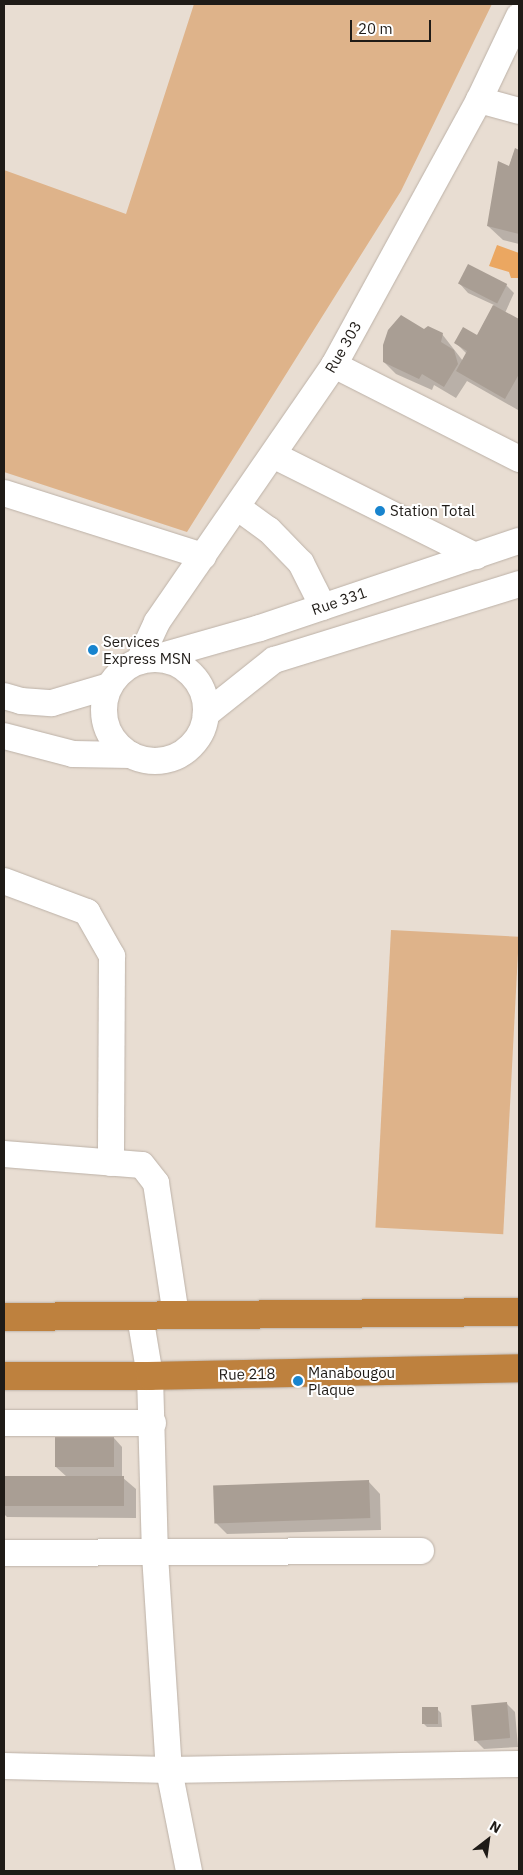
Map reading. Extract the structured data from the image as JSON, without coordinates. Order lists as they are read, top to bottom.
{
  "streets": {
    "highway": ["Rue 218"],
    "street": ["Rue 303", "Rue 331"]
  },
  "crossings": [
    ["Rue 303", "Rue 331"]
  ],
  "places": ["Station Total", "Services Express MSN", "Manabougou Plaque"],
  "scale_bar": "20 m",
  "north": "top right"
}
